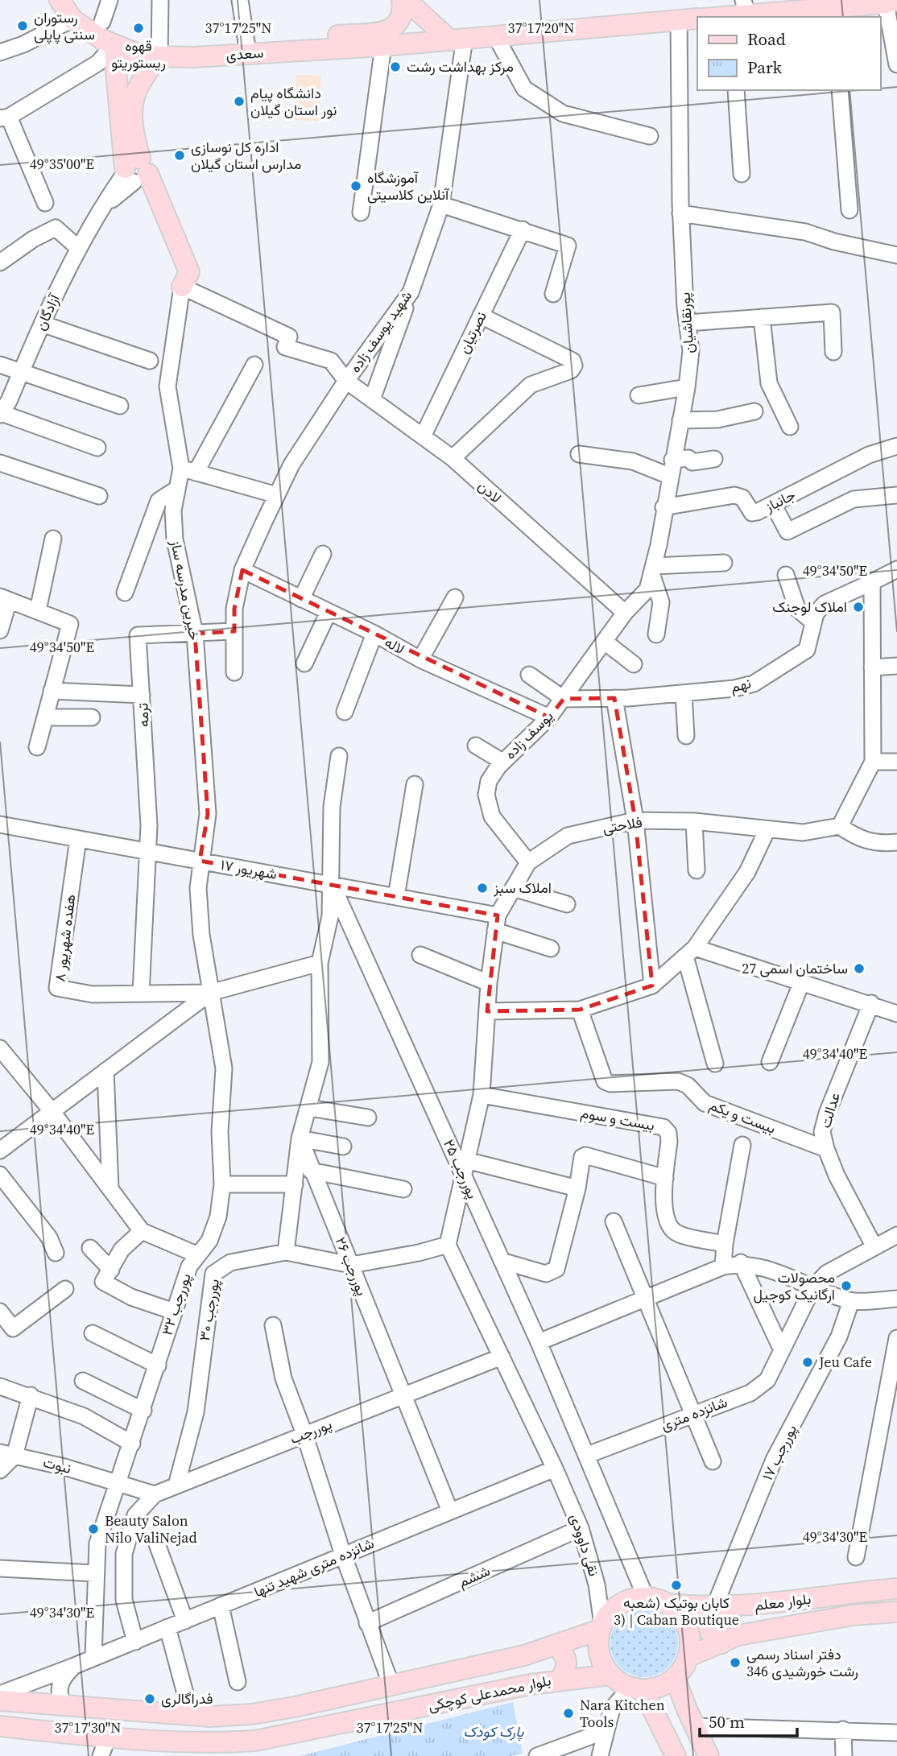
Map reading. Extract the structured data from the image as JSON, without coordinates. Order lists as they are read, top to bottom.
{
  "streets": {
    "main road": ["سعدی", "بلوار معلم", "بلوار محمدعلی کوچکی"],
    "street": [
      "آزادگان",
      "پورنقاشیان",
      "شهید یوسف زاده",
      "نصرتیان",
      "لادن",
      "جانباز",
      "خیرین مدرسه ساز",
      "لاله",
      "نهم",
      "ترمه",
      "یوسف زاده",
      "فلاحتی",
      "۱۷ شهریور",
      "هفده شهریور ۸",
      "عدالت",
      "بیست و یکم",
      "بیست و سوم",
      "پوررجب ۲۵",
      "پوررجب ۲۶",
      "پوررجب ۳۲",
      "پوررجب ۳۰",
      "شانزده متری",
      "پوررجب",
      "پوررجب ۱۷",
      "نبوت",
      "نقی داوودی",
      "شانزده متری شهید تنها",
      "ششم"
    ]
  },
  "crossings": [
    ["سعدی", "پورنقاشیان"],
    ["سعدی", "شهید یوسف زاده"],
    ["پورنقاشیان", "لادن"],
    ["پورنقاشیان", "جانباز"],
    ["پورنقاشیان", "یوسف زاده"],
    ["شهید یوسف زاده", "لادن"],
    ["شهید یوسف زاده", "لاله"],
    ["نصرتیان", "لادن"],
    ["لادن", "خیرین مدرسه ساز"],
    ["لادن", "یوسف زاده"],
    ["خیرین مدرسه ساز", "ترمه"],
    ["خیرین مدرسه ساز", "۱۷ شهریور"],
    ["خیرین مدرسه ساز", "هفده شهریور ۸"],
    ["خیرین مدرسه ساز", "پوررجب ۳۲"],
    ["لاله", "یوسف زاده"],
    ["نهم", "یوسف زاده"],
    ["ترمه", "۱۷ شهریور"],
    ["ترمه", "هفده شهریور ۸"],
    ["یوسف زاده", "فلاحتی"],
    ["فلاحتی", "۱۷ شهریور"],
    ["فلاحتی", "بیست و سوم"],
    ["فلاحتی", "پوررجب ۲۵"],
    ["۱۷ شهریور", "هفده شهریور ۸"],
    ["۱۷ شهریور", "پوررجب ۲۵"],
    ["هفده شهریور ۸", "پوررجب ۳۲"],
    ["عدالت", "بیست و یکم"],
    ["پوررجب ۲۵", "شانزده متری"],
    ["پوررجب ۲۶", "پوررجب ۳۰"],
    ["پوررجب ۲۶", "پوررجب"],
    ["پوررجب ۲۶", "شانزده متری شهید تنها"],
    ["پوررجب ۳۲", "نبوت"],
    ["پوررجب ۳۲", "شانزده متری شهید تنها"],
    ["پوررجب ۳۰", "پوررجب"],
    ["پوررجب ۱۷", "بلوار معلم"],
    ["نقی داوودی", "شانزده متری شهید تنها"],
    ["نقی داوودی", "ششم"],
    ["نقی داوودی", "بلوار معلم"],
    ["نقی داوودی", "بلوار محمدعلی کوچکی"],
    ["بلوار معلم", "بلوار محمدعلی کوچکی"]
  ],
  "parks": ["پارک کودک"],
  "places": [
    "رستوران سنتی پاپلی",
    "قهوه ریستوریتو",
    "مرکز بهداشت رشت",
    "دانشگاه پیام نور استان گیلان",
    "اداره کل نوسازی مدارس استان گیلان",
    "آموزشگاه آنلاین کلاسیتی",
    "املاک لوجنک",
    "املاک سبز",
    "ساختمان اسمی 27",
    "محصولات ارگانیک کوجیل",
    "Jeu Cafe",
    "Beauty Salon Nilo ValiNejad",
    "کابان بوتیک (شعبه 3) | Caban Boutique",
    "دفتر اسناد رسمی 346 رشت خورشیدی",
    "فدراگالری",
    "Nara Kitchen Tools"
  ],
  "legend": ["Road", "Park"],
  "scale_bar": "50 m",
  "coordinates": [
    "37°17'25\"N",
    "37°17'20\"N",
    "49°35'00\"E",
    "49°34'50\"E",
    "49°34'40\"E",
    "49°34'30\"E",
    "37°17'30\"N"
  ]
}
